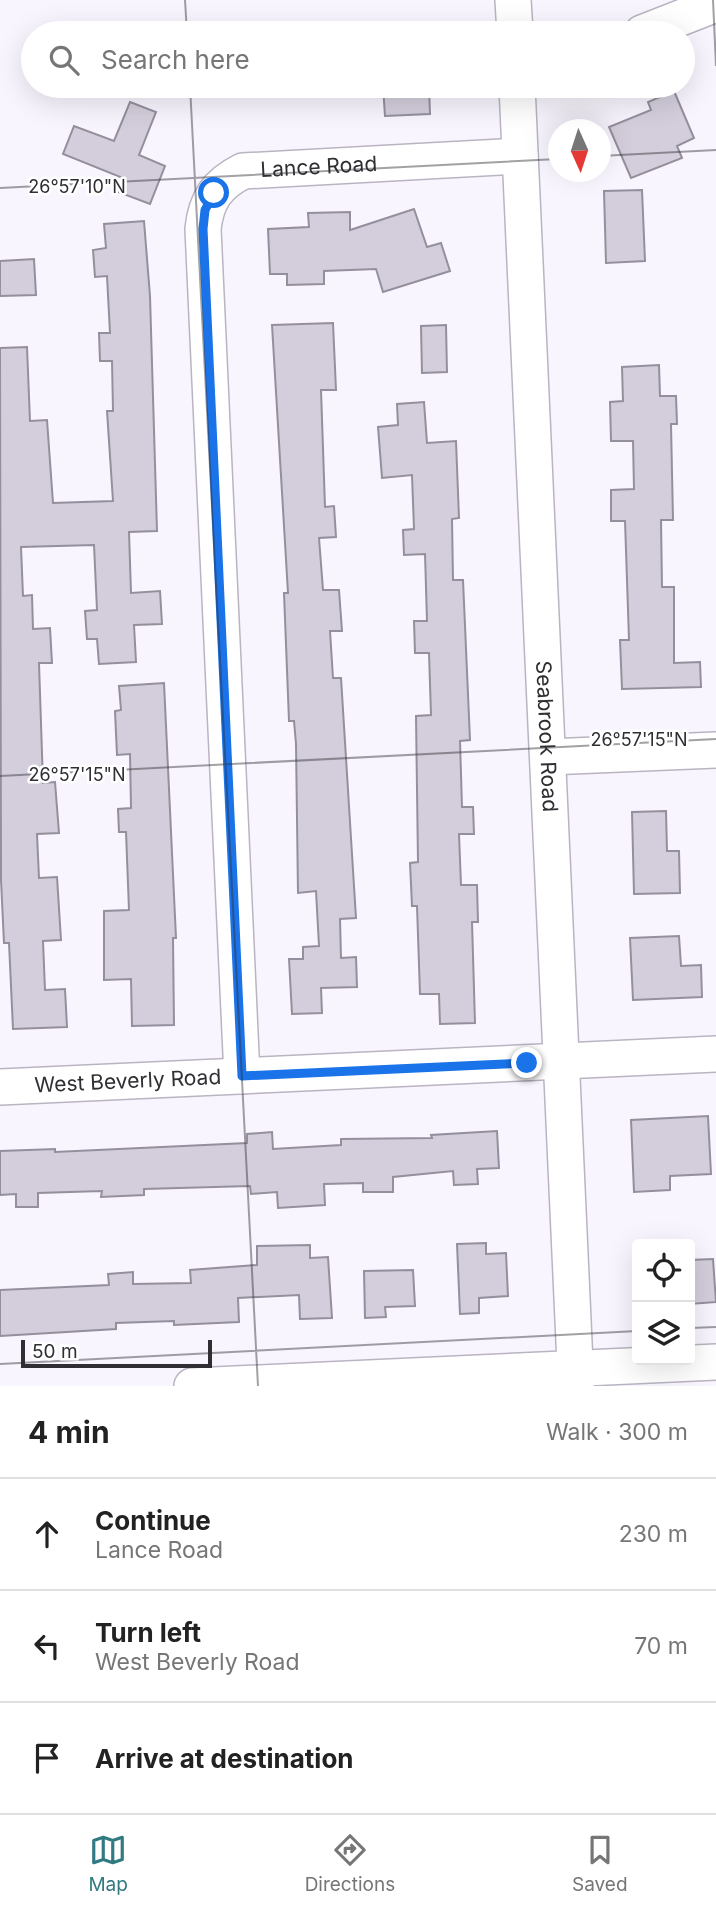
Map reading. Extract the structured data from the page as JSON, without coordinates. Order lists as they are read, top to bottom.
{
  "streets": {
    "street": ["Lance Road", "Seabrook Road", "West Beverly Road"]
  },
  "crossings": [
    ["Lance Road", "Seabrook Road"],
    ["Lance Road", "West Beverly Road"],
    ["Seabrook Road", "West Beverly Road"]
  ],
  "scale_bar": "50 m",
  "north": "bottom",
  "page": {
    "search": "Search here",
    "scale": "50 m",
    "heading": ["4 min", "Walk · 300 m"],
    "list": [
      ["Continue", "Lance Road", "230 m"],
      ["Turn left", "West Beverly Road", "70 m"],
      "Arrive at destination"
    ],
    "nav": ["Map", "Directions", "Saved"]
  },
  "coordinates": ["26°57'10\"N", "26°57'15\"N"]
}
